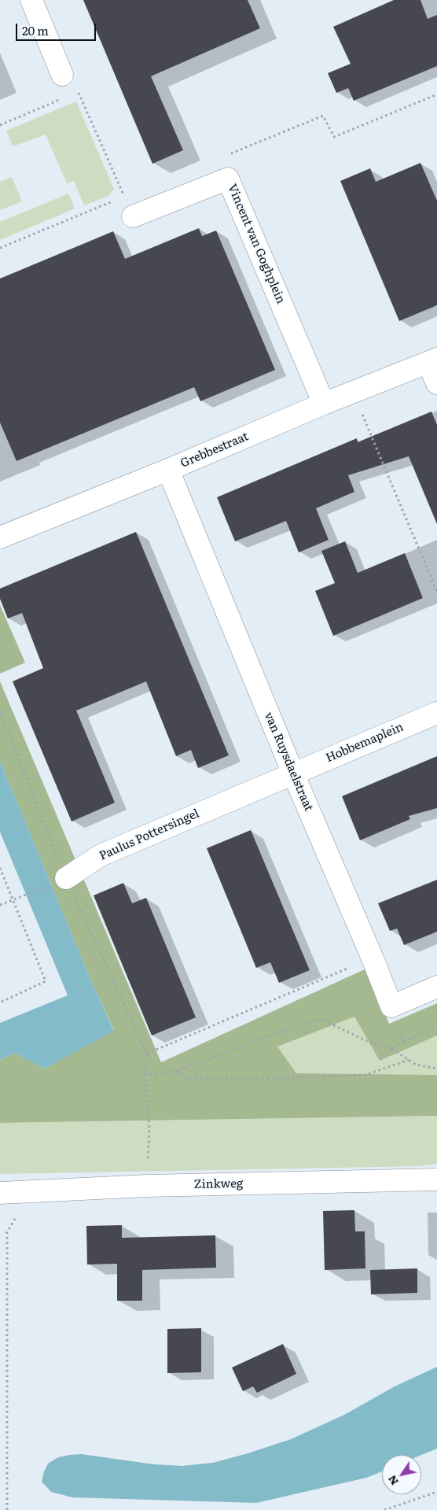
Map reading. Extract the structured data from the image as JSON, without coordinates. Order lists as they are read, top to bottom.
{
  "streets": {
    "street": [
      "Vincent van Goghplein",
      "Grebbestraat",
      "Hobbemaplein",
      "van Ruysdaelstraat",
      "Paulus Pottersingel",
      "Zinkweg"
    ]
  },
  "crossings": [
    ["Vincent van Goghplein", "Grebbestraat"],
    ["Grebbestraat", "van Ruysdaelstraat"],
    ["Hobbemaplein", "van Ruysdaelstraat"],
    ["Hobbemaplein", "Paulus Pottersingel"],
    ["van Ruysdaelstraat", "Paulus Pottersingel"]
  ],
  "scale_bar": "20 m",
  "north": "bottom left"
}
